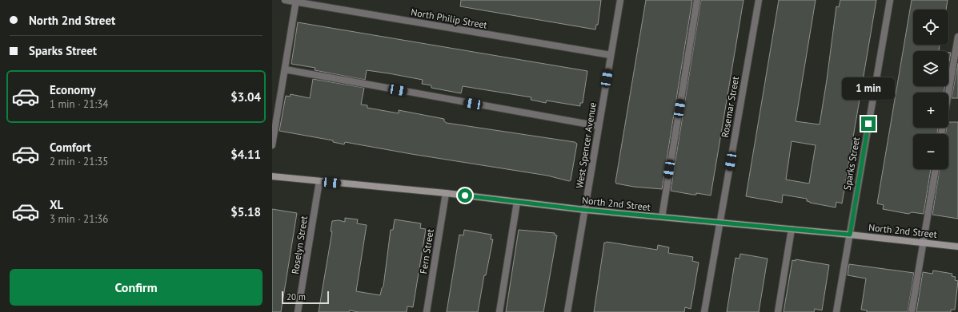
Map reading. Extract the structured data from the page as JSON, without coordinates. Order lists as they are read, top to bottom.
{
  "streets": {
    "street": [
      "North Philip Street",
      "Rosemar Street",
      "West Spencer Avenue",
      "Sparks Street",
      "North 2nd Street",
      "Roselyn Street",
      "Fern Street"
    ]
  },
  "crossings": [
    ["North Philip Street", "West Spencer Avenue"],
    ["Rosemar Street", "North 2nd Street"],
    ["West Spencer Avenue", "North 2nd Street"],
    ["Sparks Street", "North 2nd Street"],
    ["North 2nd Street", "Roselyn Street"],
    ["North 2nd Street", "Fern Street"]
  ],
  "scale_bar": "20 m",
  "page": {
    "banner": ["North 2nd Street", "Sparks Street"],
    "map_buttons": ["+", "−"],
    "list": [
      {
        "name": "Economy",
        "note": "1 min · 21:34",
        "value": "$3.04"
      },
      {
        "name": "Comfort",
        "note": "2 min · 21:35",
        "value": "$4.11"
      },
      {
        "name": "XL",
        "note": "3 min · 21:36",
        "value": "$5.18"
      }
    ],
    "bubble": "1 min",
    "buttons": "Confirm",
    "scale": "20 m"
  }
}
